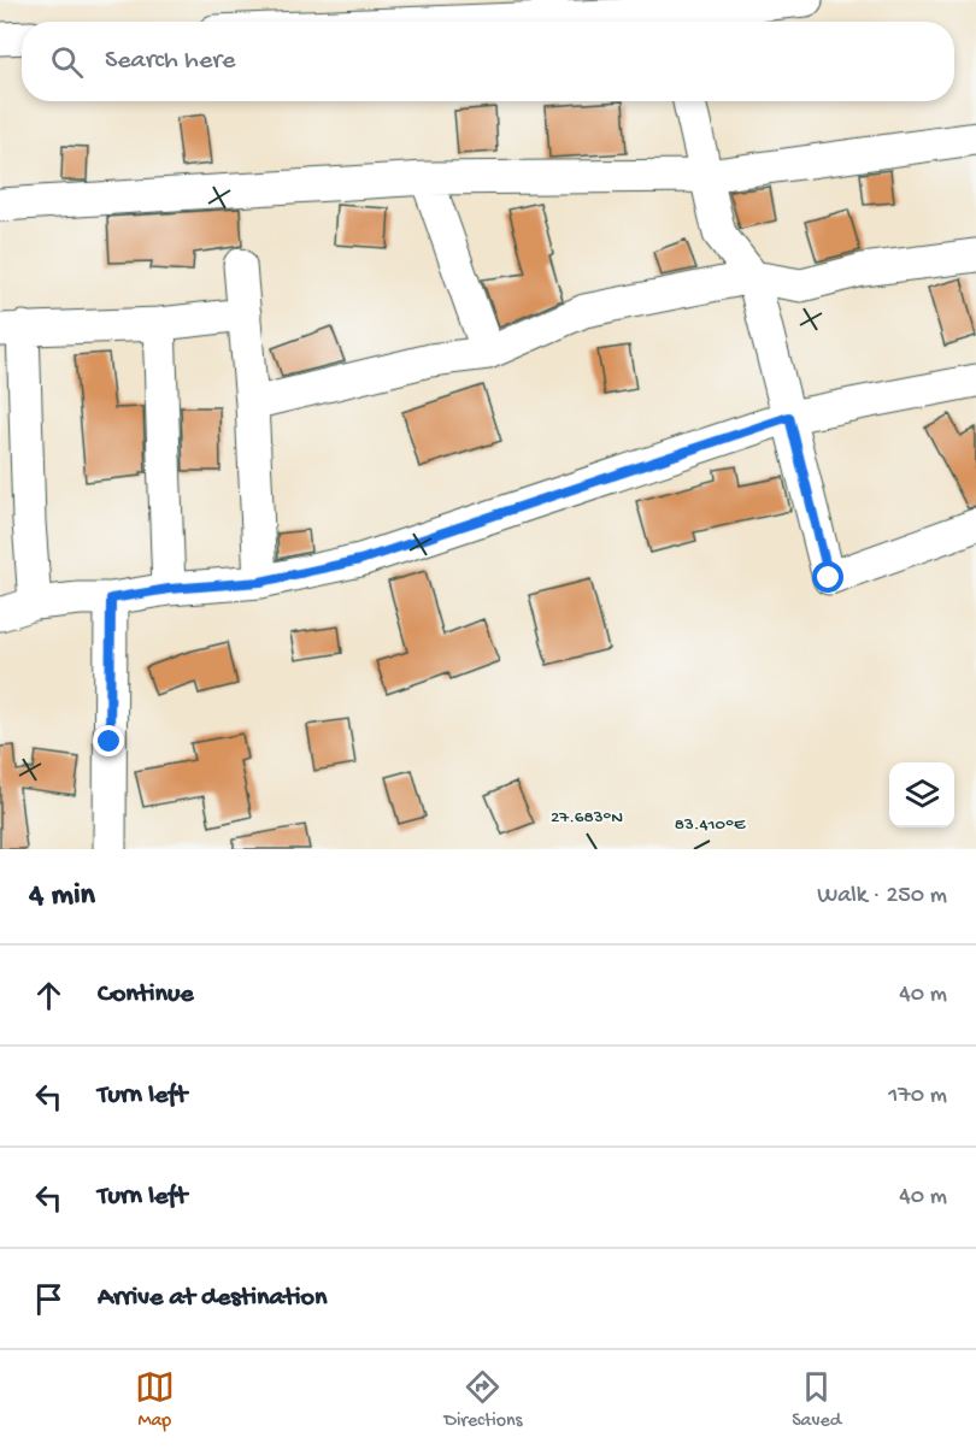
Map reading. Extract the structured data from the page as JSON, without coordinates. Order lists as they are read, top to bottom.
{
  "page": {
    "search": "Search here",
    "heading": ["4 min", "Walk · 250 m"],
    "list": [
      ["Continue", "40 m"],
      ["Turn left", "170 m"],
      ["Turn left", "40 m"],
      "Arrive at destination"
    ],
    "nav": ["Map", "Directions", "Saved"]
  },
  "coordinates": ["27.683°N", "83.410°E"]
}
